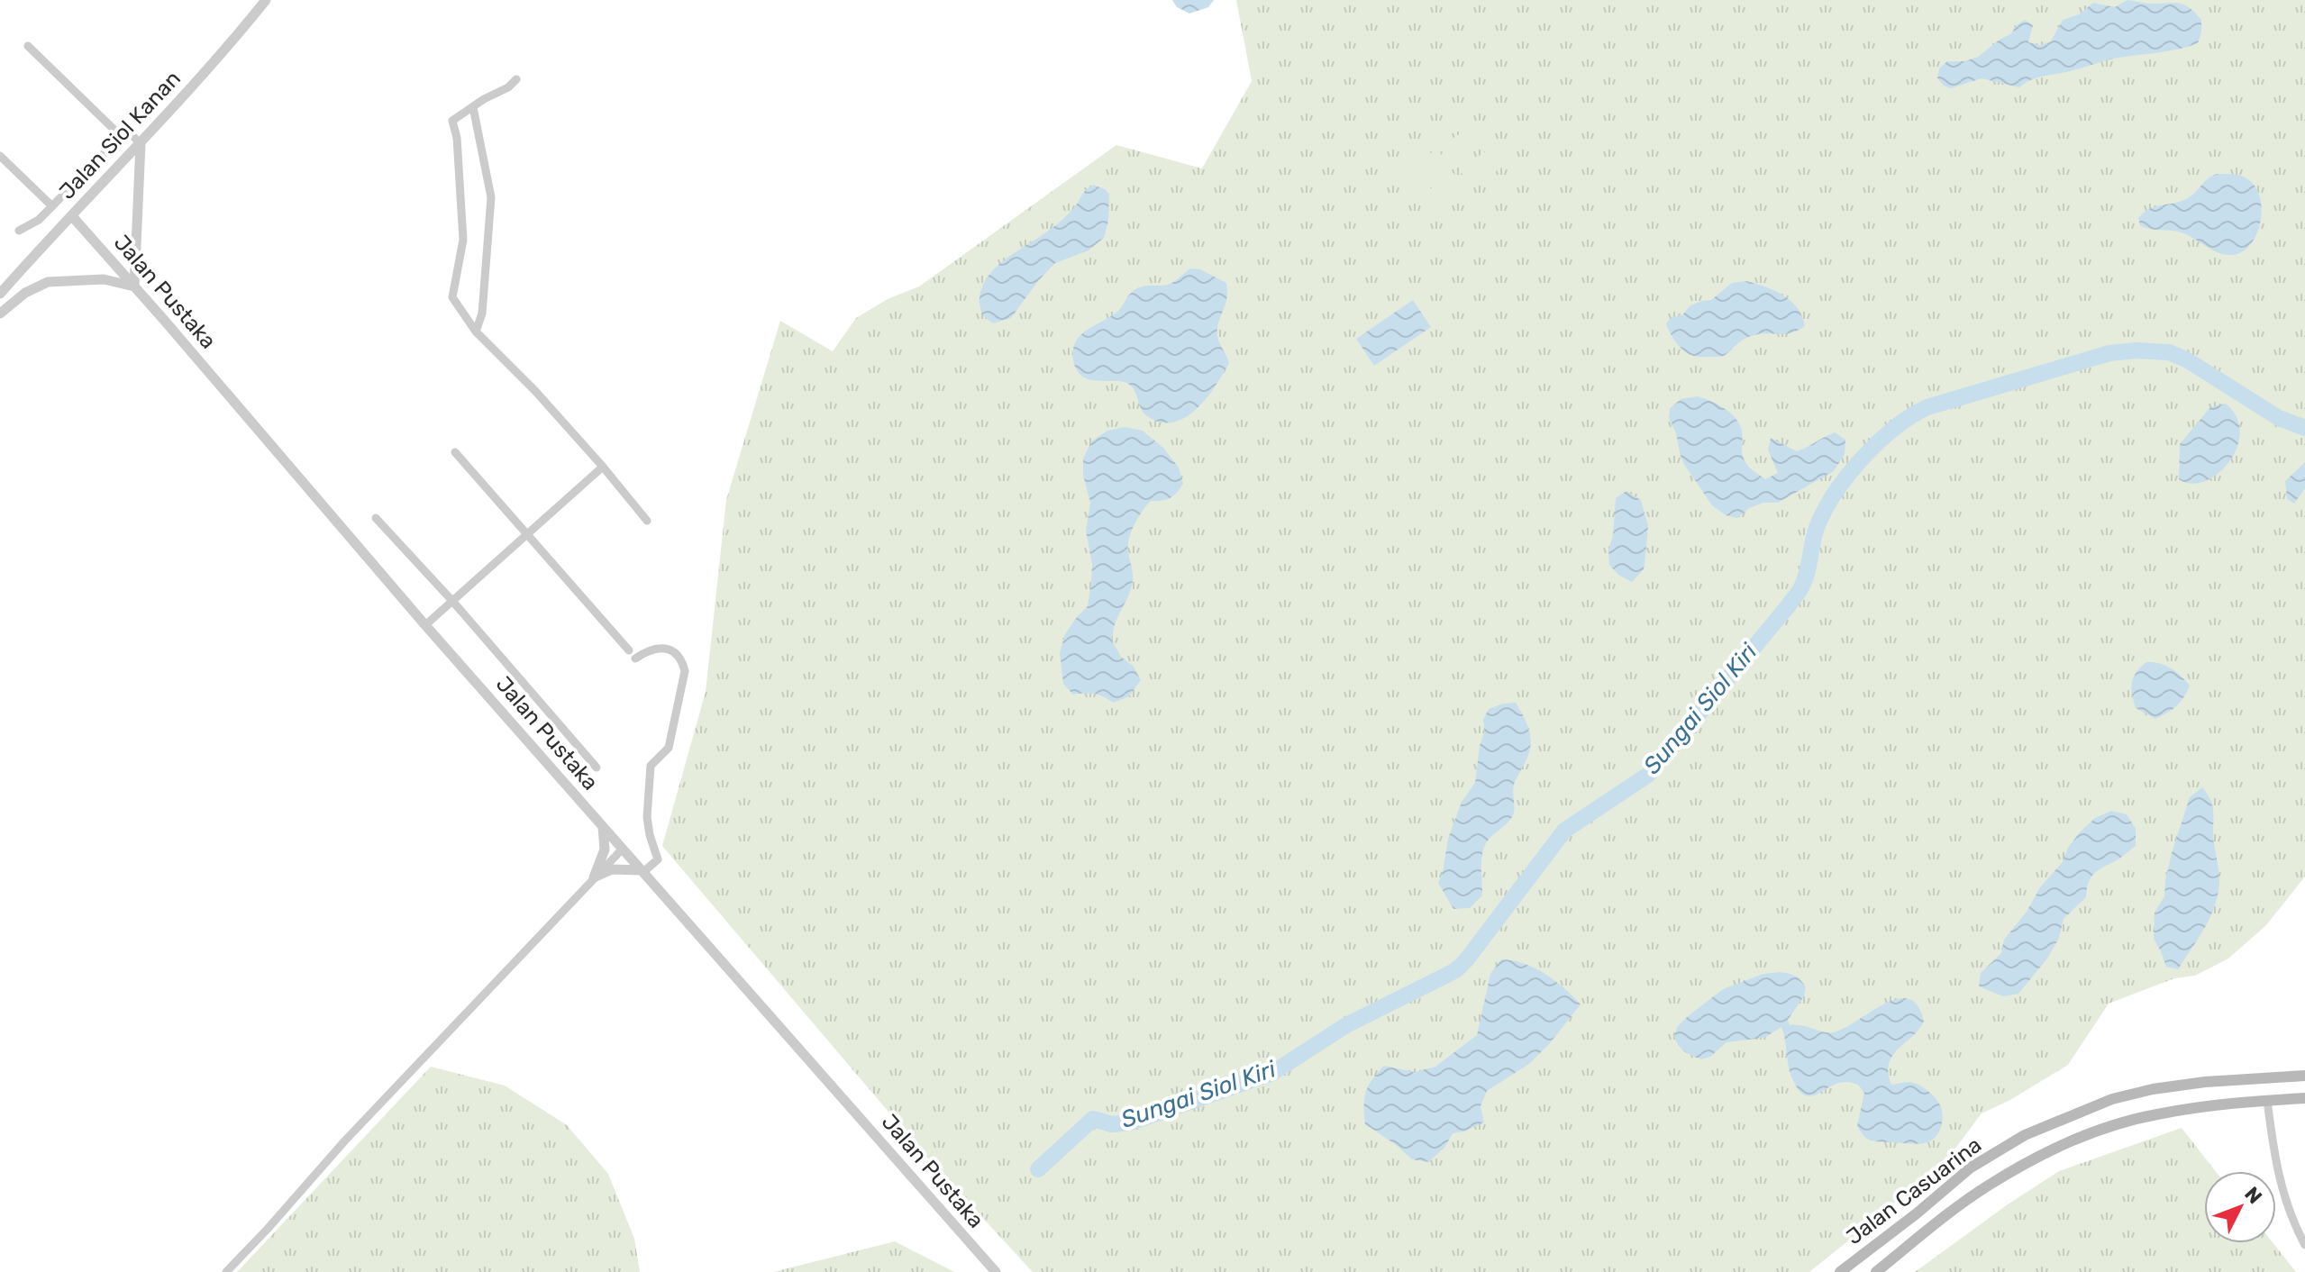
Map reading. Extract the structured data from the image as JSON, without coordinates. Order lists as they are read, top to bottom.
{
  "streets": {
    "main road": ["Jalan Casuarina"],
    "street": ["Jalan Siol Kanan", "Jalan Pustaka"]
  },
  "crossings": [
    ["Jalan Siol Kanan", "Jalan Pustaka"]
  ],
  "water": ["Sungai Siol Kiri"],
  "north": "top right"
}
